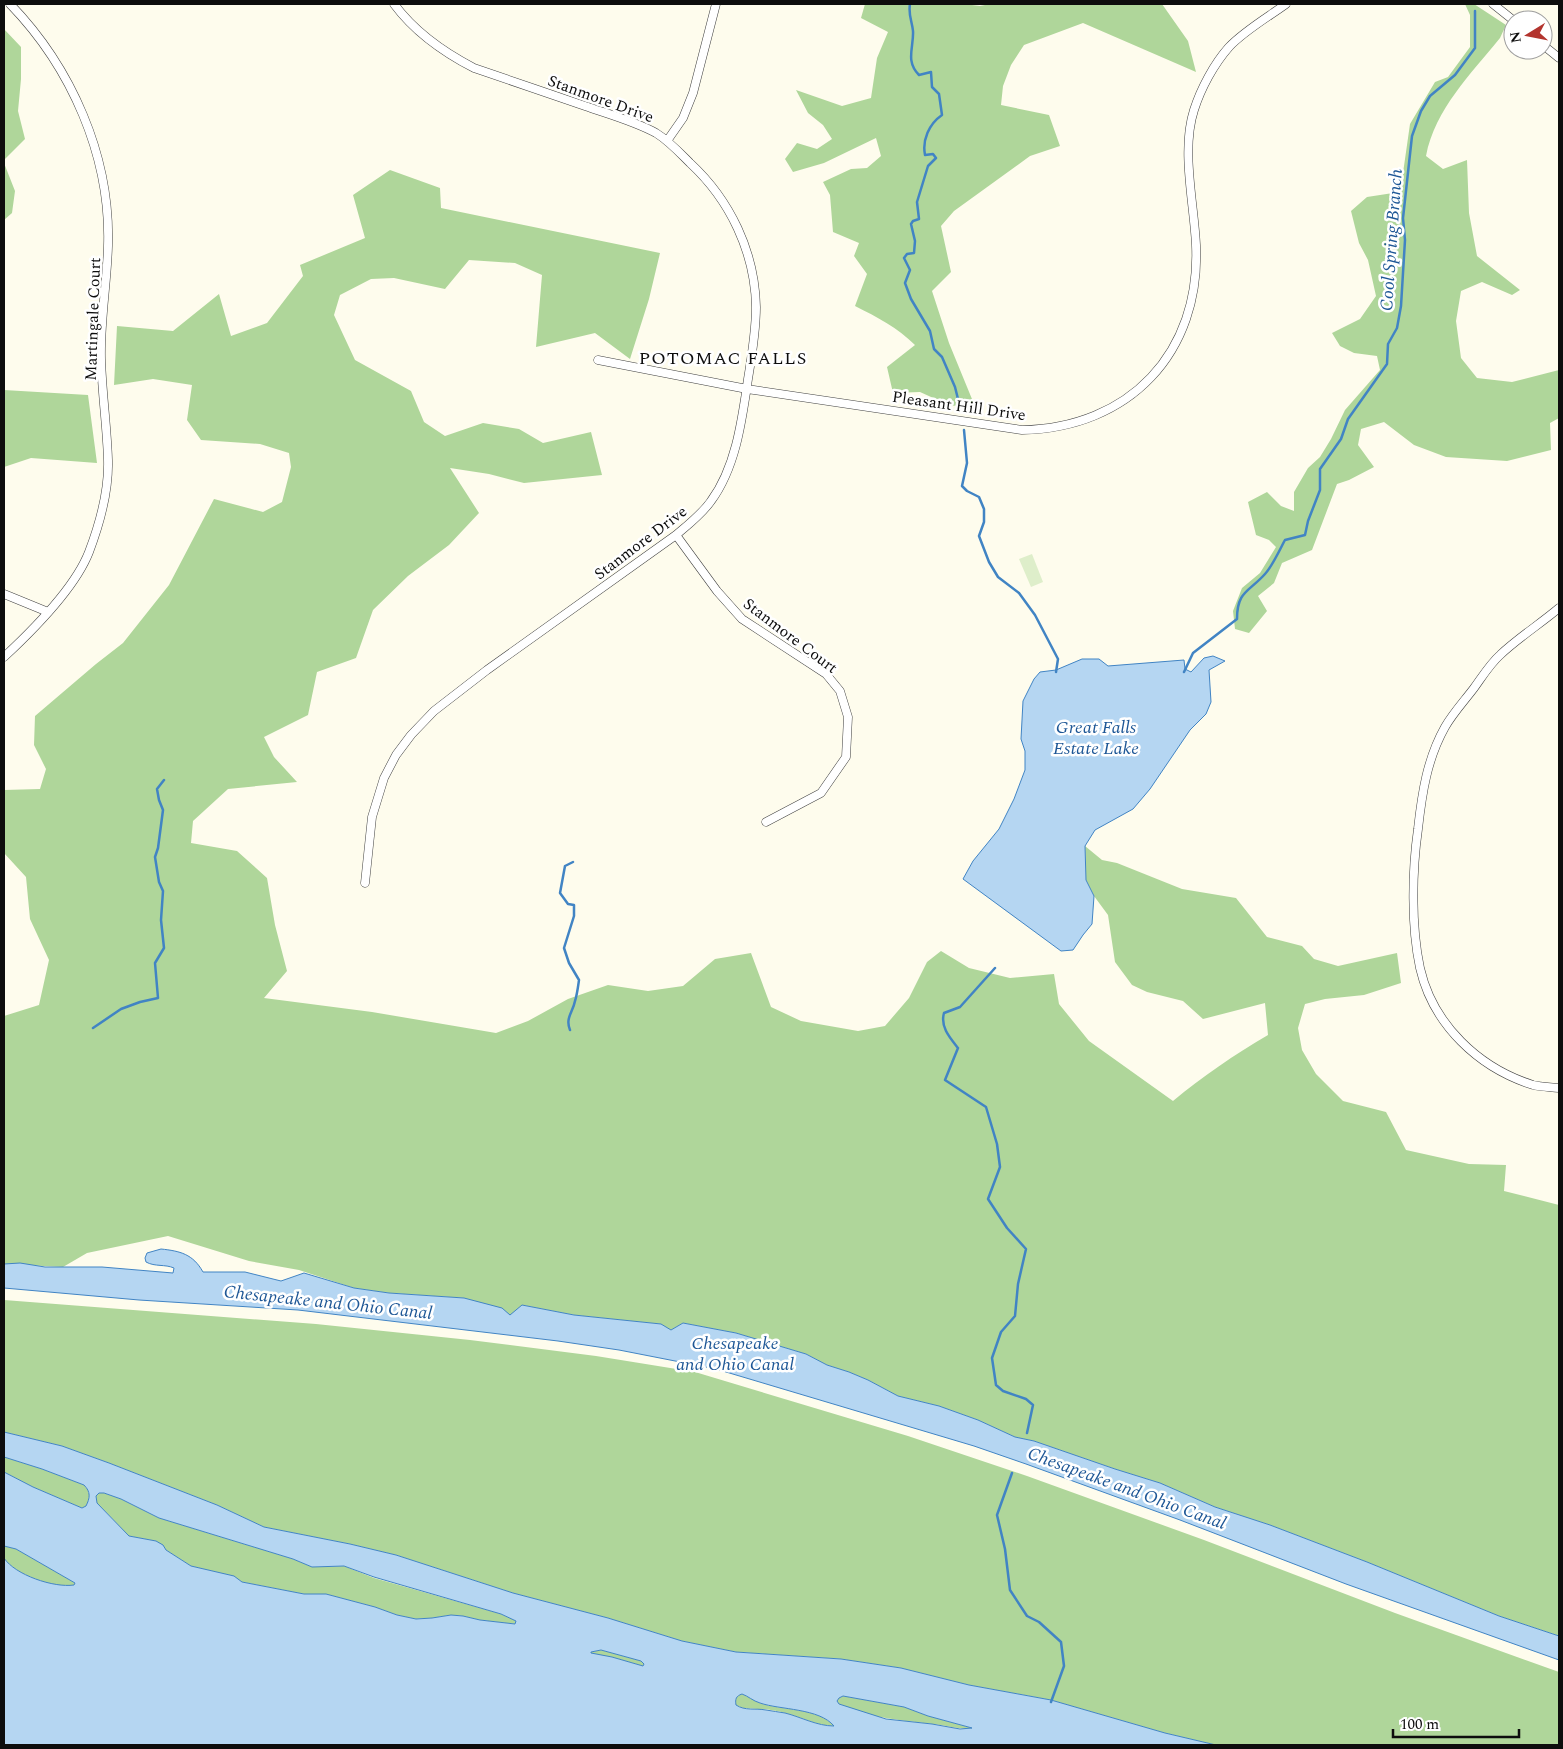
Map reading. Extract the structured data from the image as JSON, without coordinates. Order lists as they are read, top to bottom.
{
  "streets": {
    "street": [
      "Stanmore Drive",
      "Martingale Court",
      "Pleasant Hill Drive",
      "Stanmore Court"
    ]
  },
  "crossings": [
    ["Stanmore Drive", "Pleasant Hill Drive"],
    ["Stanmore Drive", "Stanmore Court"]
  ],
  "districts": ["POTOMAC FALLS"],
  "water": ["Cool Spring Branch", "Great Falls Estate Lake", "Chesapeake and Ohio Canal"],
  "scale_bar": "100 m",
  "north": "left"
}
